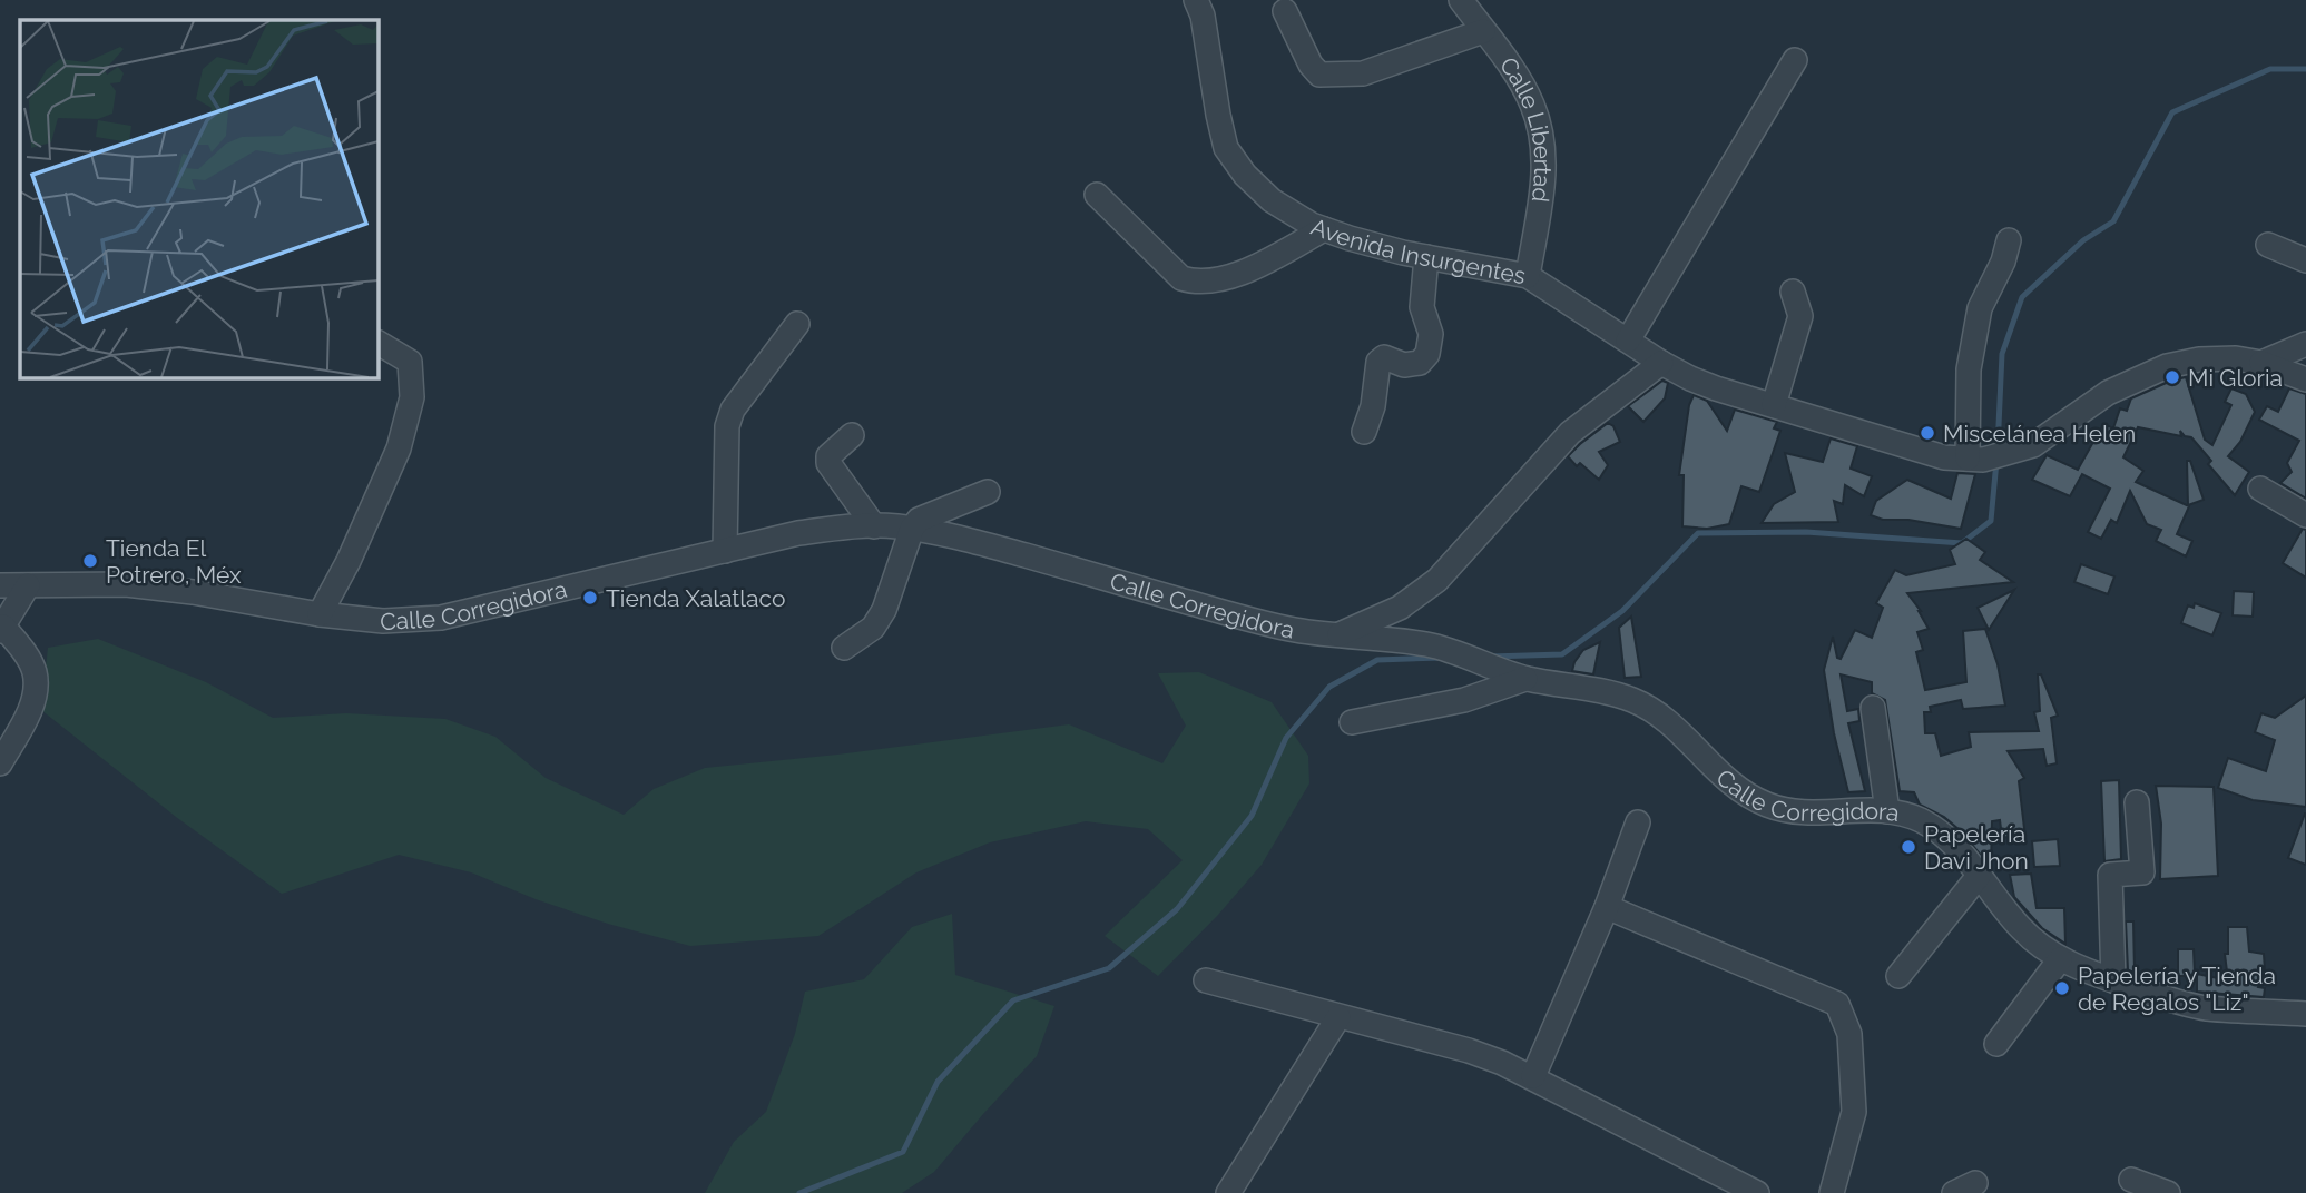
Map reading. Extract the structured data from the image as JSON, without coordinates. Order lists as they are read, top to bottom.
{
  "streets": {
    "street": ["Calle Libertad", "Avenida Insurgentes", "Calle Corregidora"]
  },
  "crossings": [
    ["Calle Libertad", "Avenida Insurgentes"]
  ],
  "places": [
    "Mi Gloria",
    "Miscelánea Helen",
    "Tienda El Potrero, Méx",
    "Tienda Xalatlaco",
    "Papelería Davi Jhon",
    "Papelería y Tienda de Regalos \"Liz\""
  ]
}
